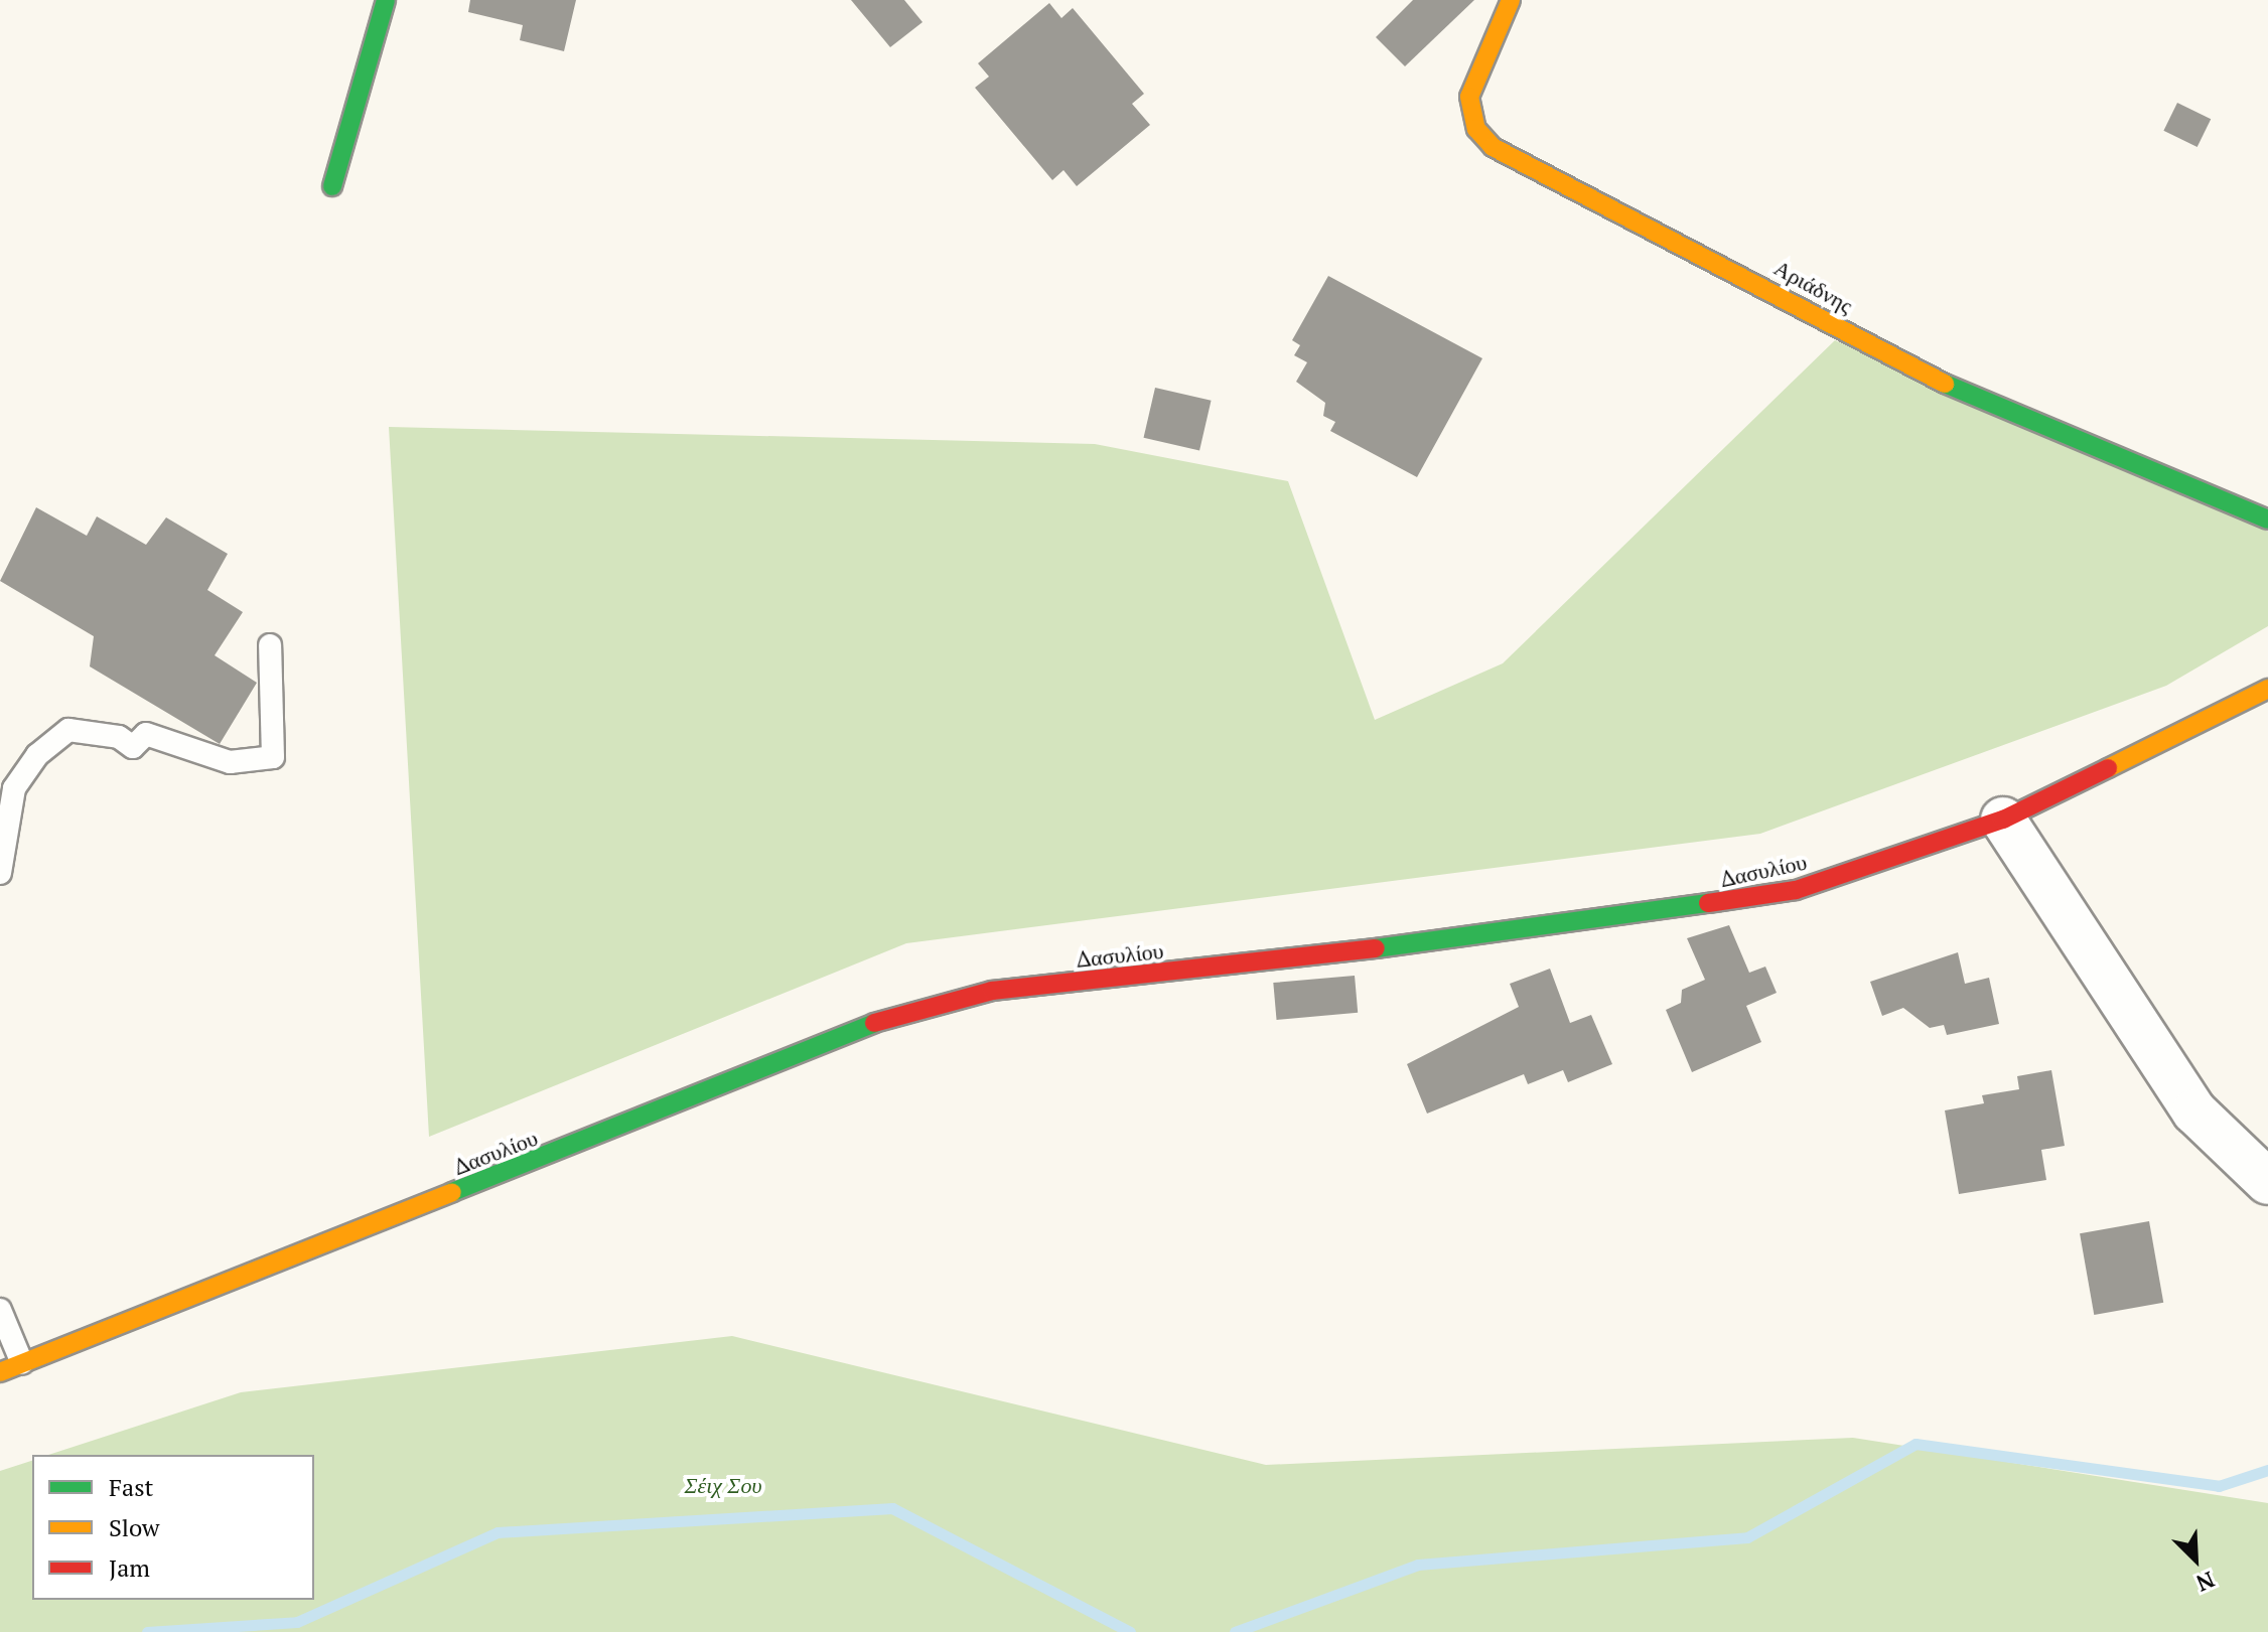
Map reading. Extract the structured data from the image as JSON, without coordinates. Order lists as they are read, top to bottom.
{
  "streets": {
    "street": ["Αριάδνης", "Δασυλίου"]
  },
  "parks": ["Σέιχ Σου"],
  "legend": ["Fast", "Slow", "Jam"],
  "north": "bottom right"
}
